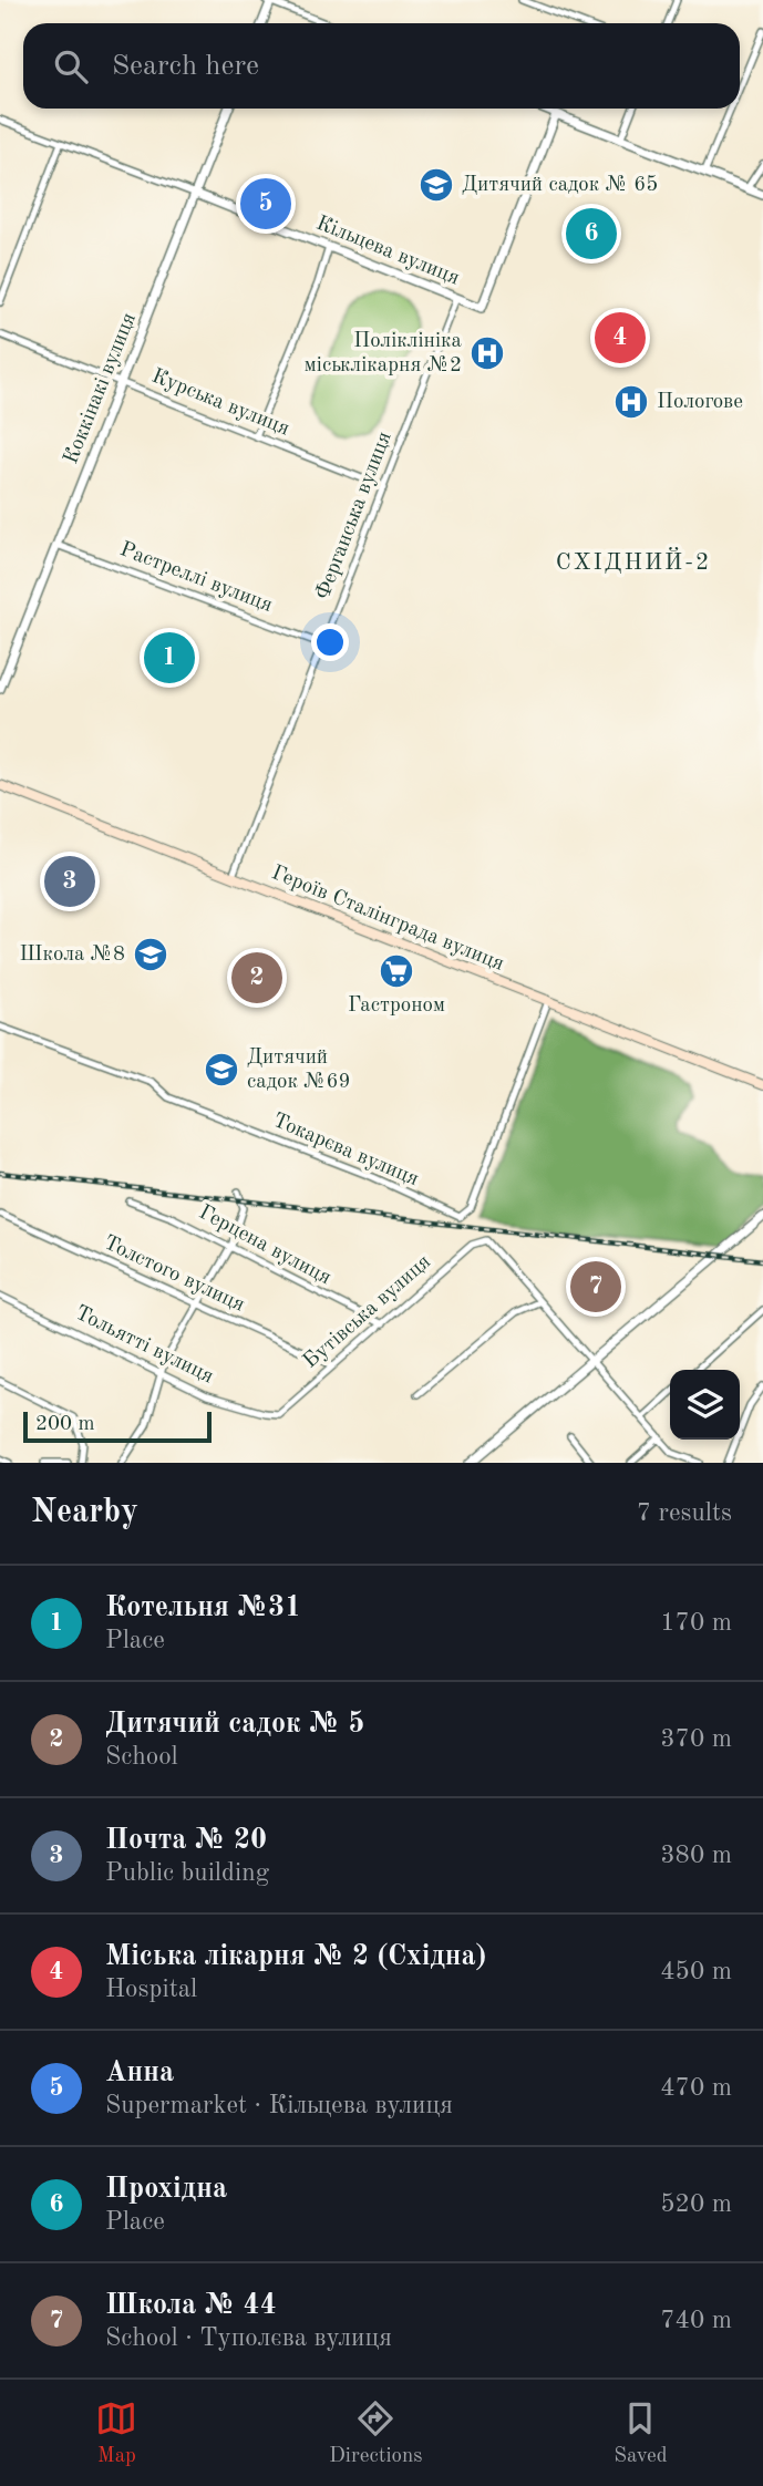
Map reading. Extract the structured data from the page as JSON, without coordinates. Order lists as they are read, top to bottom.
{
  "streets": {
    "main road": ["Героїв Сталінграда вулиця"],
    "street": [
      "Кільцева вулиця",
      "Коккінакі вулиця",
      "Курська вулиця",
      "Ферганська вулиця",
      "Растреллі вулиця",
      "Токарєва вулиця",
      "Герцена вулиця",
      "Толстого вулиця",
      "Бутівська вулиця",
      "Тольятті вулиця"
    ]
  },
  "crossings": [
    ["Кільцева вулиця", "Коккінакі вулиця"],
    ["Кільцева вулиця", "Ферганська вулиця"],
    ["Коккінакі вулиця", "Курська вулиця"],
    ["Коккінакі вулиця", "Растреллі вулиця"],
    ["Курська вулиця", "Ферганська вулиця"],
    ["Ферганська вулиця", "Растреллі вулиця"],
    ["Ферганська вулиця", "Героїв Сталінграда вулиця"],
    ["Героїв Сталінграда вулиця", "Токарєва вулиця"],
    ["Герцена вулиця", "Бутівська вулиця"],
    ["Толстого вулиця", "Бутівська вулиця"],
    ["Бутівська вулиця", "Тольятті вулиця"]
  ],
  "districts": ["СХІДНИЙ-2"],
  "places": {
    "school or university": ["Дитячий садок № 65", "Школа №8", "Дитячий садок №69"],
    "hospital": ["Поліклініка міськлікарня №2", "Пологове"],
    "supermarket": ["Гастроном"]
  },
  "scale_bar": "200 m",
  "page": {
    "search": "Search here",
    "pins": [
      "5",
      "6",
      "4",
      "1",
      "3",
      "2",
      "7"
    ],
    "scale": "200 m",
    "heading": ["Nearby", "7 results"],
    "list": [
      {
        "mark": "1",
        "name": "Котельня №31",
        "note": "Place",
        "value": "170 m"
      },
      {
        "mark": "2",
        "name": "Дитячий садок № 5",
        "note": "School",
        "value": "370 m"
      },
      {
        "mark": "3",
        "name": "Почта № 20",
        "note": "Public building",
        "value": "380 m"
      },
      {
        "mark": "4",
        "name": "Міська лікарня № 2 (Східна)",
        "note": "Hospital",
        "value": "450 m"
      },
      {
        "mark": "5",
        "name": "Анна",
        "note": "Supermarket · Кільцева вулиця",
        "value": "470 m"
      },
      {
        "mark": "6",
        "name": "Прохідна",
        "note": "Place",
        "value": "520 m"
      },
      {
        "mark": "7",
        "name": "Школа № 44",
        "note": "School · Туполєва вулиця",
        "value": "740 m"
      }
    ],
    "nav": ["Map", "Directions", "Saved"]
  }
}
